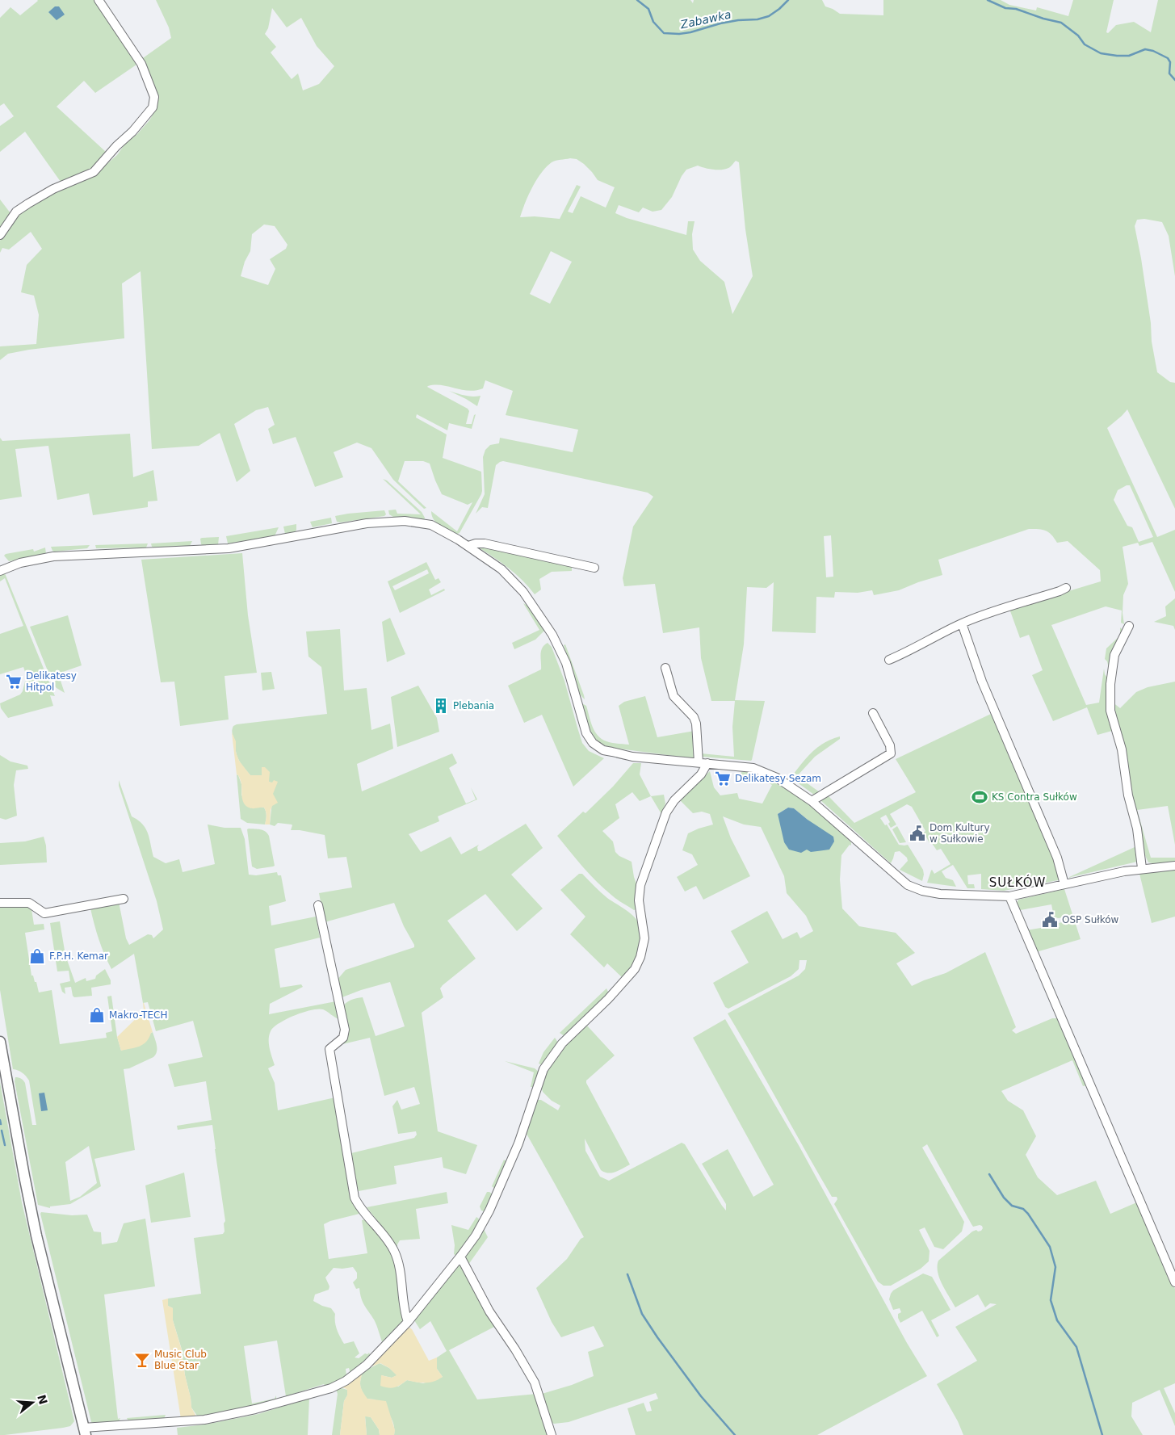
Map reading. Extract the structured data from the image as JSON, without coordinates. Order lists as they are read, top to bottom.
{
  "districts": ["SUŁKÓW"],
  "water": ["Zabawka"],
  "places": {
    "supermarket": ["Delikatesy Hitpol", "Delikatesy Sezam"],
    "building": ["Plebania"],
    "sports": ["KS Contra Sułków"],
    "public building": ["Dom Kultury w Sułkowie", "OSP Sułków"],
    "shop": ["F.P.H. Kemar", "Makro-TECH"],
    "bar": ["Music Club Blue Star"]
  },
  "north": "right"
}
